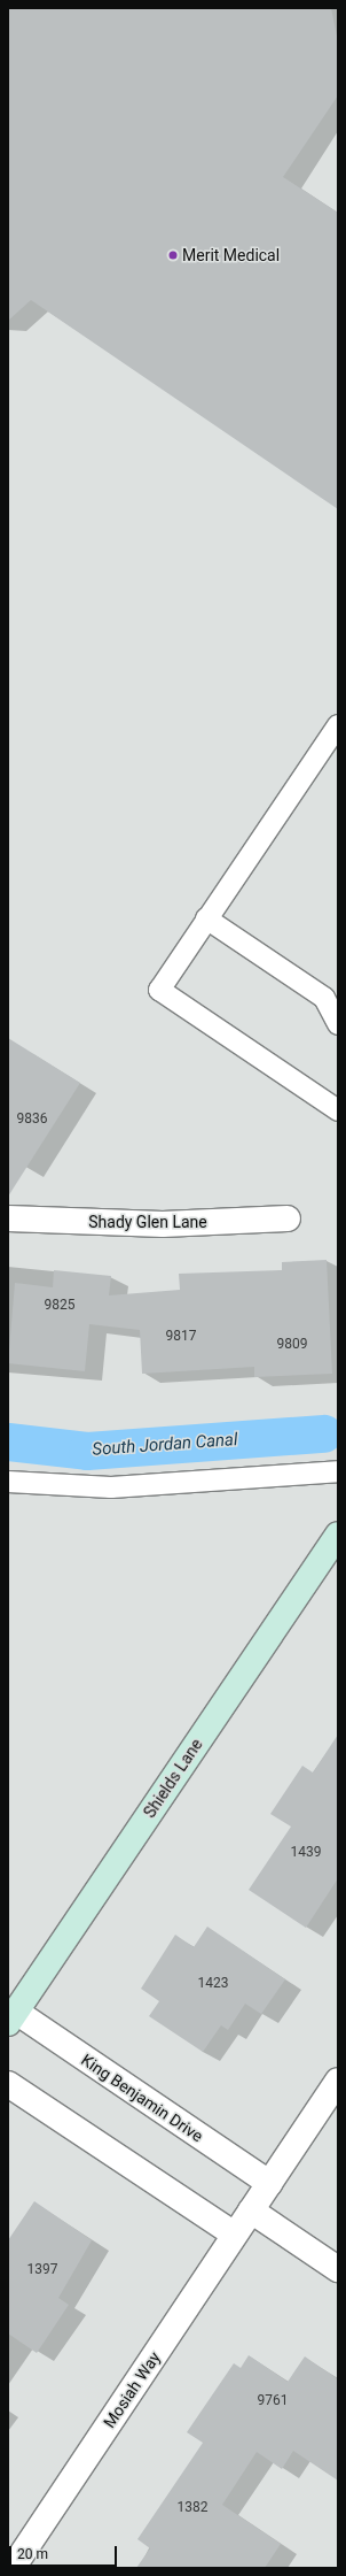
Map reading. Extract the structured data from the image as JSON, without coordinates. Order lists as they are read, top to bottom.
{
  "streets": {
    "main road": ["Shields Lane"],
    "street": ["Shady Glen Lane", "King Benjamin Drive", "Mosiah Way"]
  },
  "crossings": [
    ["Shields Lane", "King Benjamin Drive"],
    ["King Benjamin Drive", "Mosiah Way"]
  ],
  "water": ["South Jordan Canal"],
  "places": ["Merit Medical"],
  "house_numbers": [
    "9836",
    "9825",
    "9817",
    "9809",
    "1439",
    "1423",
    "1397",
    "9761",
    "1382"
  ],
  "scale_bar": "20 m"
}
